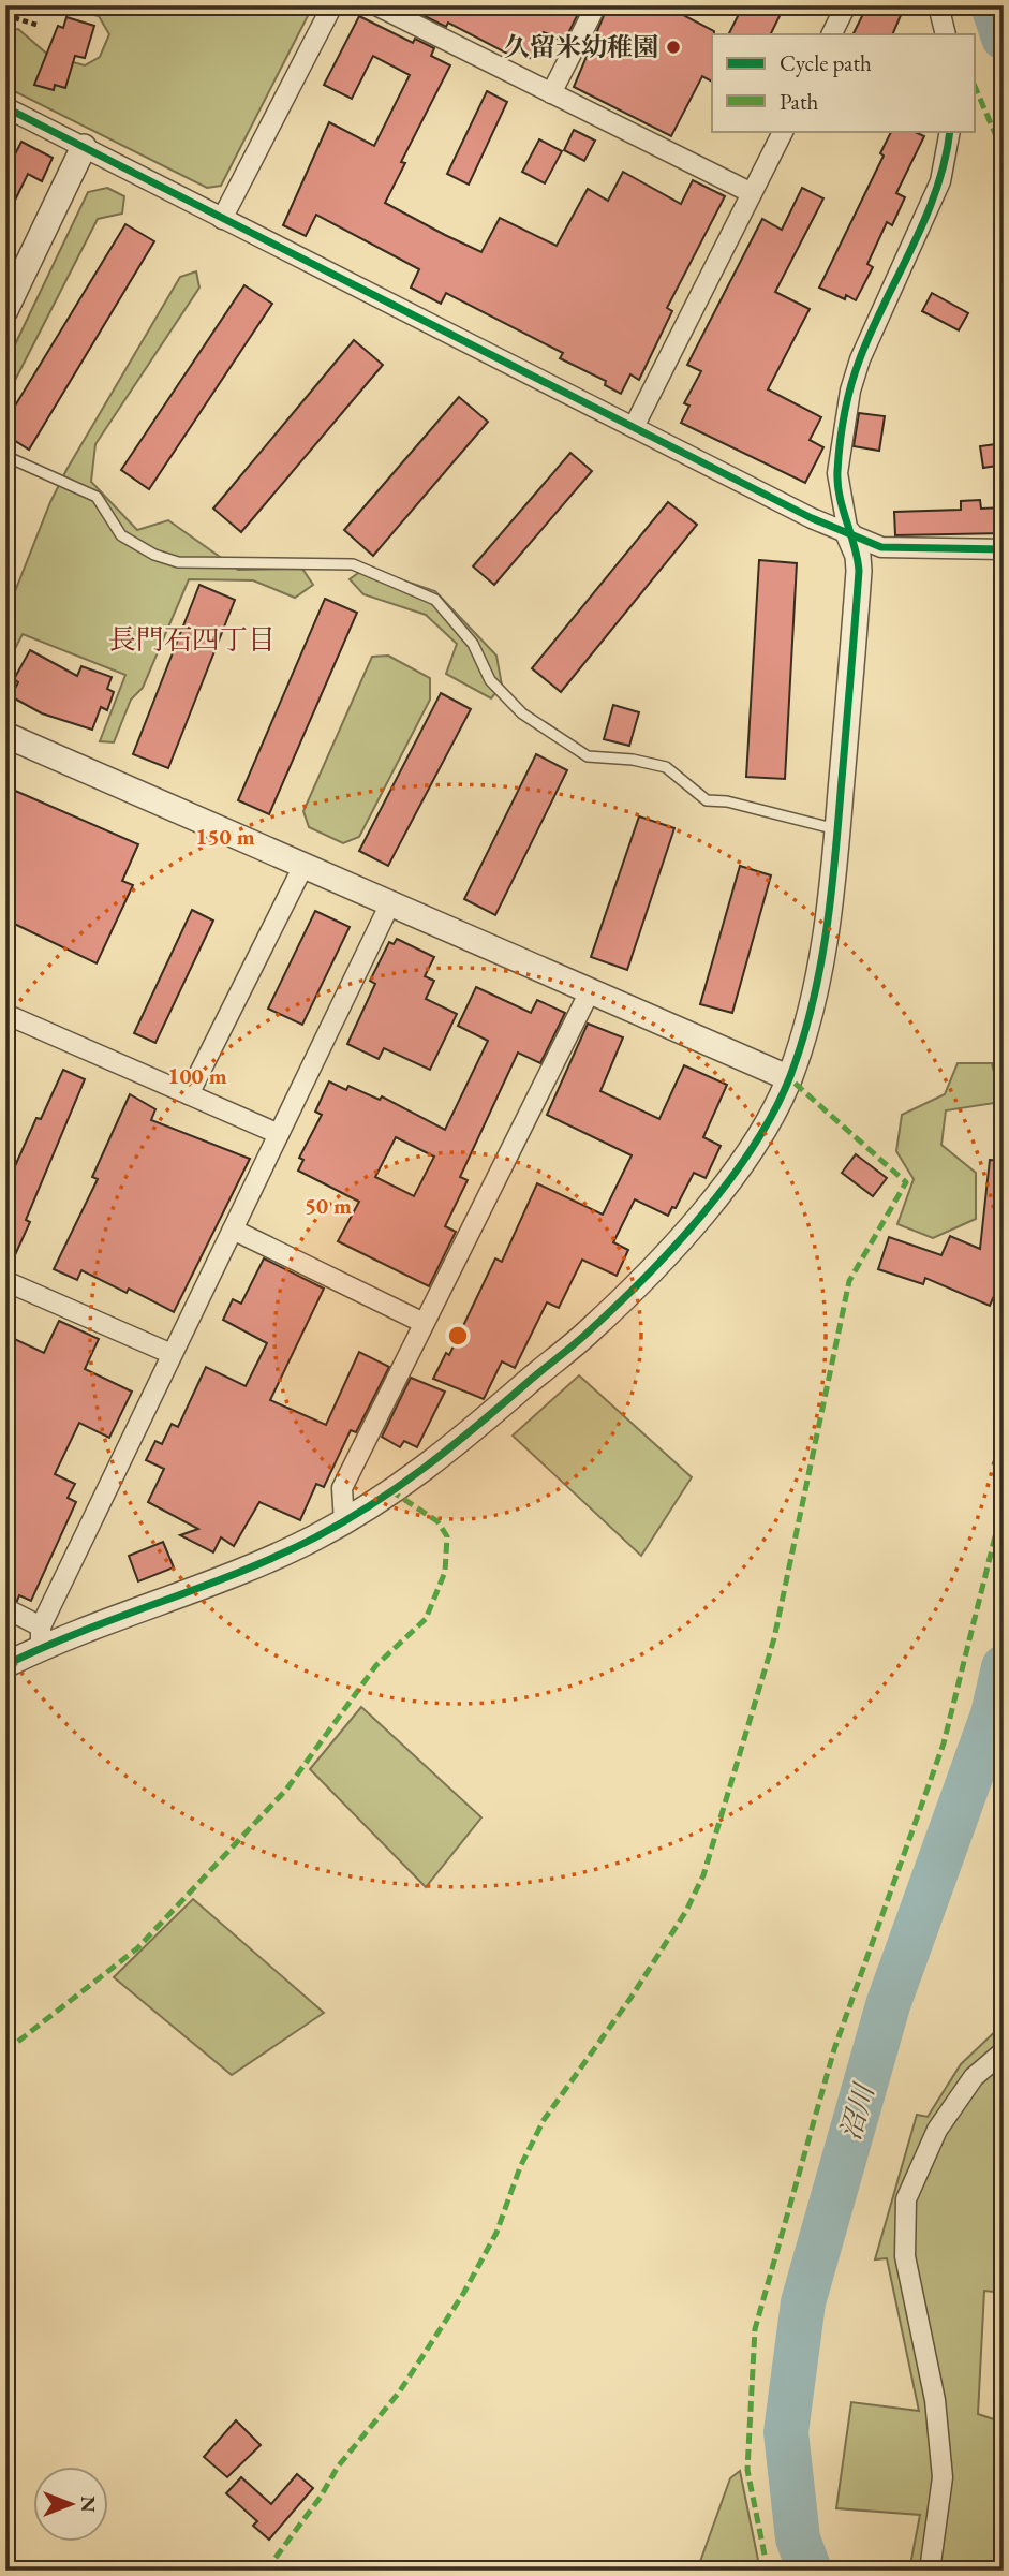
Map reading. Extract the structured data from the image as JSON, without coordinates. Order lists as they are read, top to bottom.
{
  "districts": ["長門石四丁目"],
  "water": ["沼川"],
  "places": ["久留米幼稚園"],
  "legend": ["Cycle path", "Path"],
  "north": "right",
  "rings": ["150 m", "100 m", "50 m"]
}
